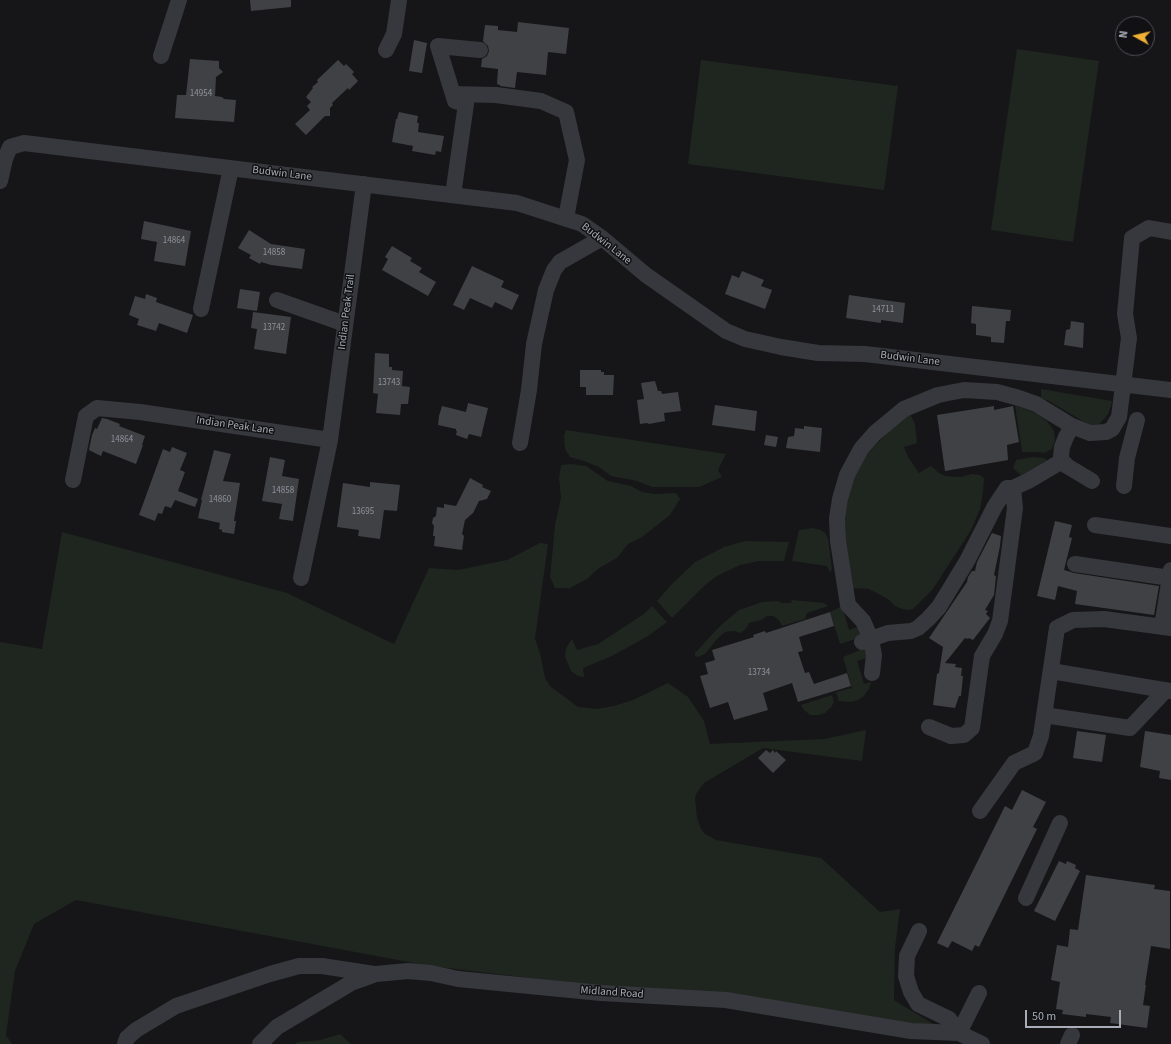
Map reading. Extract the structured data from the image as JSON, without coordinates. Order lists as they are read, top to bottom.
{
  "streets": {
    "street": [
      "Budwin Lane",
      "Indian Peak Trail",
      "Indian Peak Lane",
      "Midland Road"
    ]
  },
  "crossings": [
    ["Budwin Lane", "Indian Peak Trail"],
    ["Indian Peak Trail", "Indian Peak Lane"]
  ],
  "house_numbers": [
    "14954",
    "14864",
    "14858",
    "14711",
    "13742",
    "13743",
    "14864",
    "14858",
    "14860",
    "13695",
    "13734"
  ],
  "scale_bar": "50 m",
  "north": "left"
}
